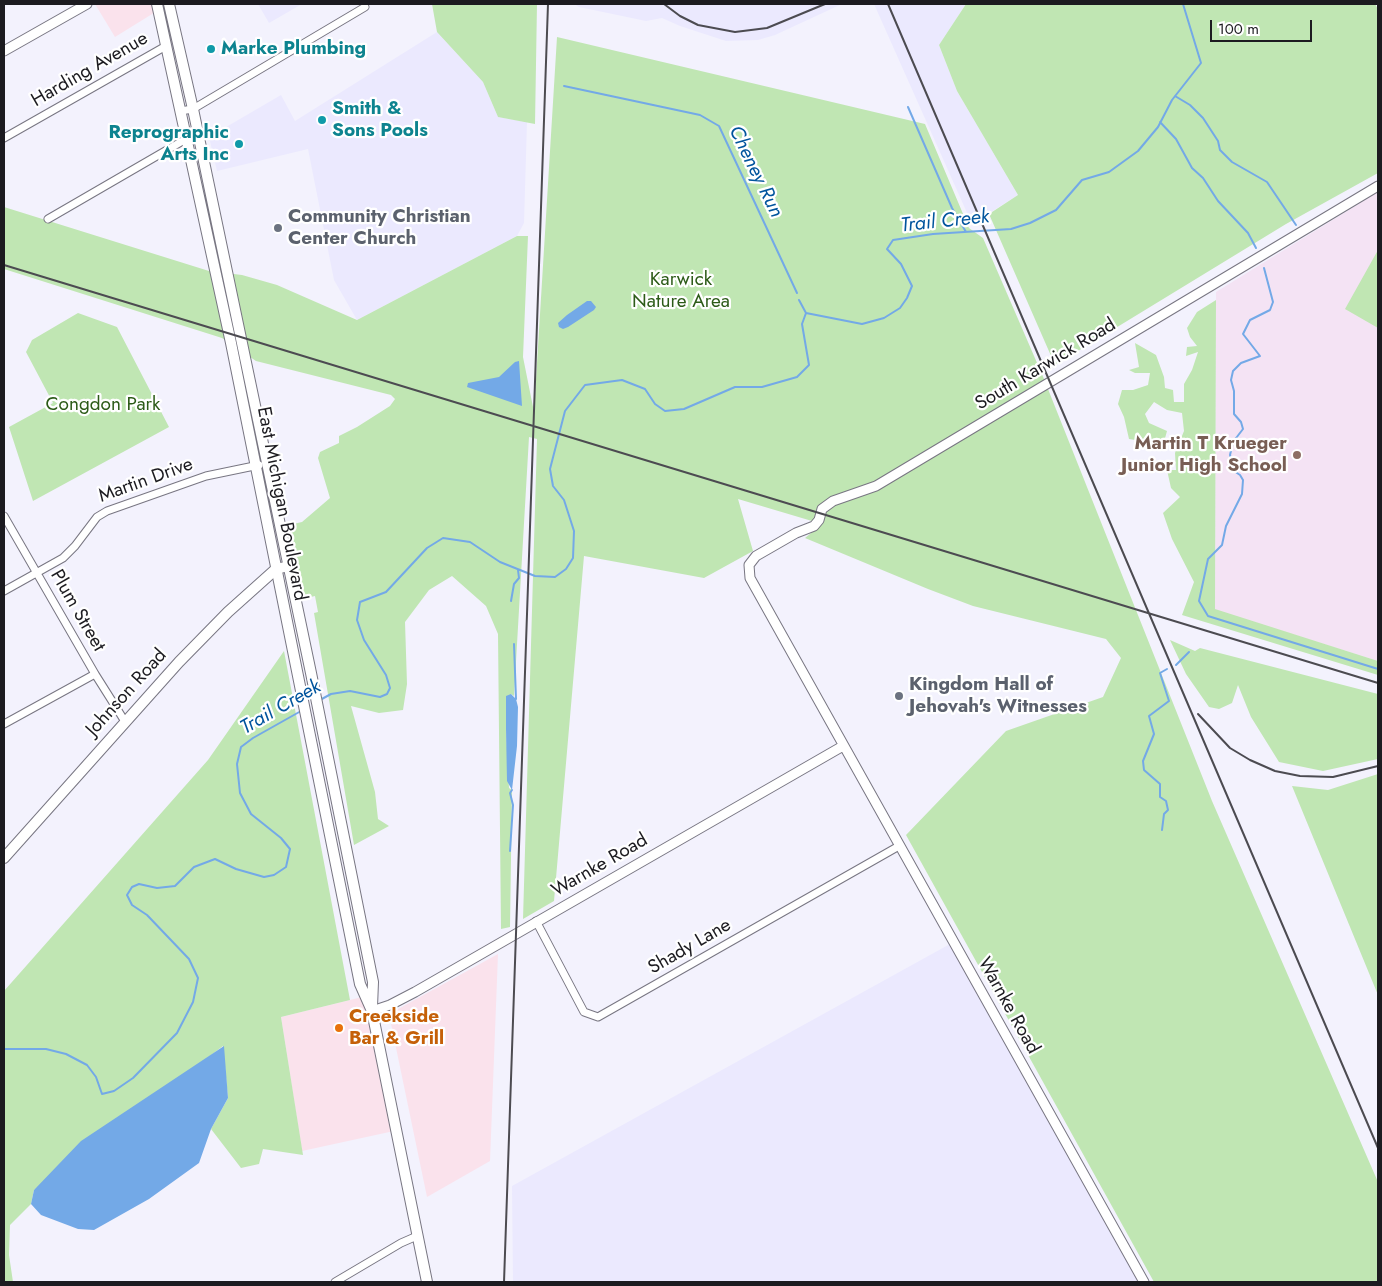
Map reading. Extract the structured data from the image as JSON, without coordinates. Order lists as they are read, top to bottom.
{
  "streets": {
    "main road": ["East Michigan Boulevard", "Johnson Road"],
    "street": [
      "Harding Avenue",
      "South Karwick Road",
      "Martin Drive",
      "Plum Street",
      "Warnke Road",
      "Shady Lane"
    ]
  },
  "crossings": [
    ["Harding Avenue", "East Michigan Boulevard"],
    ["South Karwick Road", "Warnke Road"],
    ["Martin Drive", "East Michigan Boulevard"],
    ["Martin Drive", "Plum Street"],
    ["East Michigan Boulevard", "Johnson Road"],
    ["East Michigan Boulevard", "Warnke Road"],
    ["Plum Street", "Johnson Road"],
    ["Warnke Road", "Shady Lane"]
  ],
  "water": ["Cheney Run", "Trail Creek"],
  "parks": ["Karwick Nature Area", "Congdon Park"],
  "places": [
    "Marke Plumbing",
    "Smith & Sons Pools",
    "Reprographic Arts Inc",
    "Community Christian Center Church",
    "Martin T Krueger Junior High School",
    "Kingdom Hall of Jehovah's Witnesses",
    "Creekside Bar & Grill"
  ],
  "scale_bar": "100 m"
}
